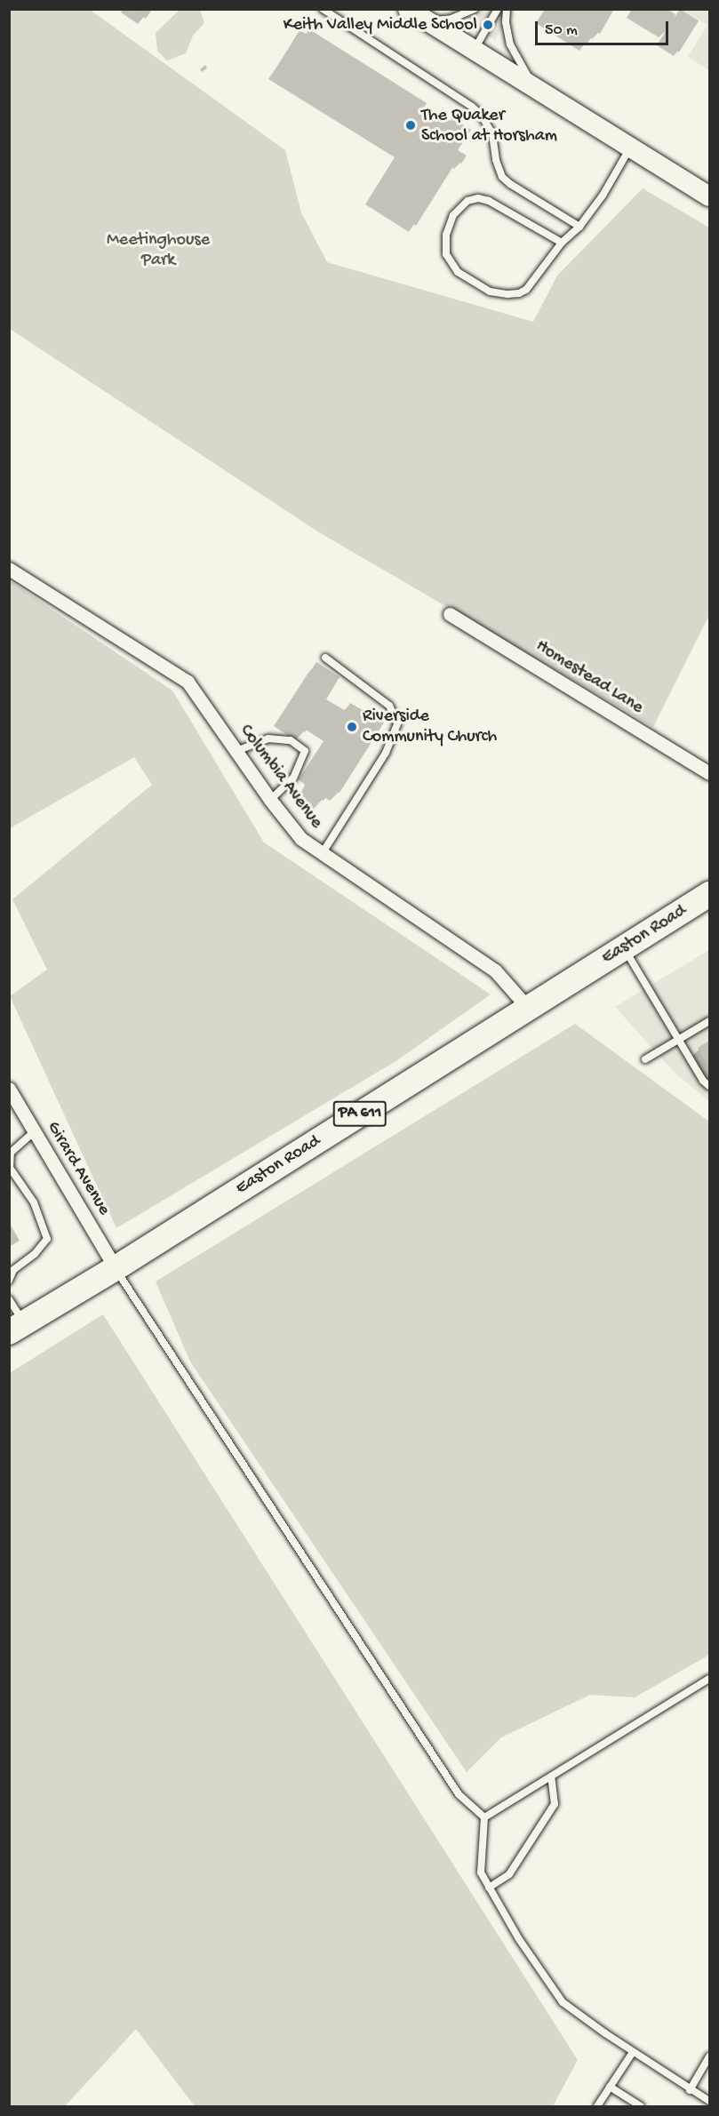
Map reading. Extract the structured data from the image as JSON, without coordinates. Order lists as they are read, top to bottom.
{
  "streets": {
    "highway": ["Easton Road", "PA 611"],
    "street": ["Homestead Lane", "Columbia Avenue", "Girard Avenue"]
  },
  "crossings": [
    ["Columbia Avenue", "Easton Road"],
    ["Easton Road", "Girard Avenue"]
  ],
  "parks": ["Meetinghouse Park"],
  "places": ["Keith Valley Middle School", "The Quaker School at Horsham", "Riverside Community Church"],
  "scale_bar": "50 m"
}
